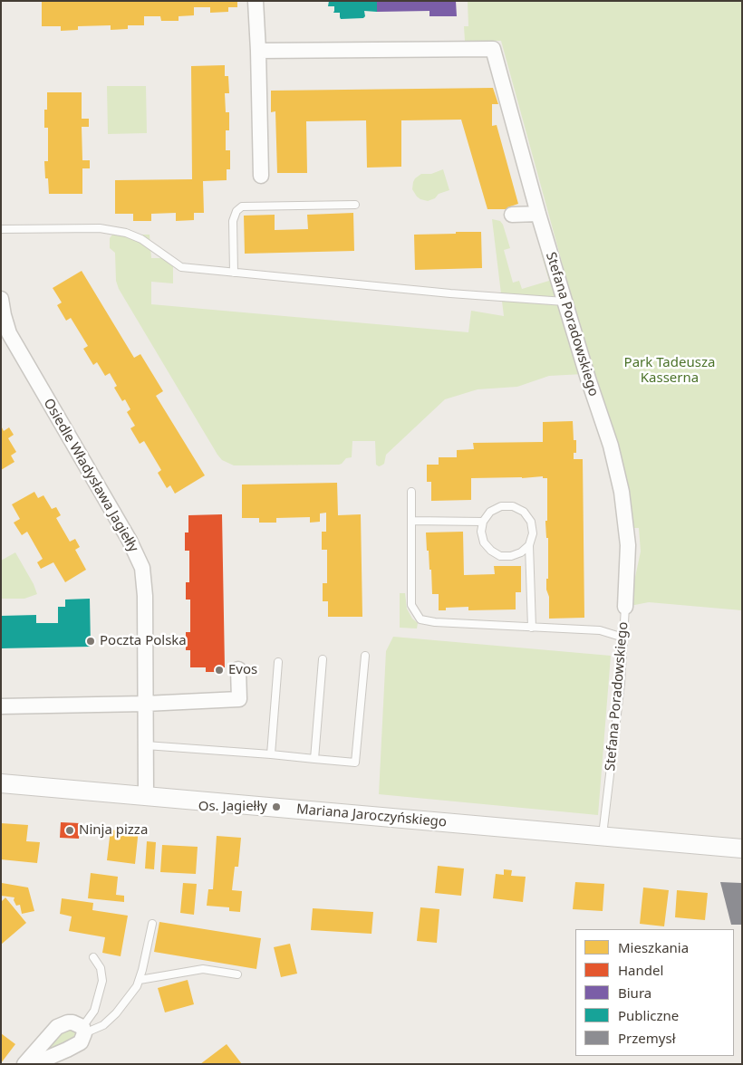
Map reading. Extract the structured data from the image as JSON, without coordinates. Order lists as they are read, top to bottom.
{
  "streets": {
    "street": ["Stefana Poradowskiego", "Osiedle Władysława Jagiełły", "Mariana Jaroczyńskiego"]
  },
  "crossings": [
    ["Stefana Poradowskiego", "Mariana Jaroczyńskiego"],
    ["Osiedle Władysława Jagiełły", "Mariana Jaroczyńskiego"]
  ],
  "parks": ["Park Tadeusza Kasserna"],
  "places": [
    "Poczta Polska",
    "Evos",
    "Os. Jagiełły",
    "Ninja pizza"
  ],
  "legend": [
    "Mieszkania",
    "Handel",
    "Biura",
    "Publiczne",
    "Przemysł"
  ]
}
